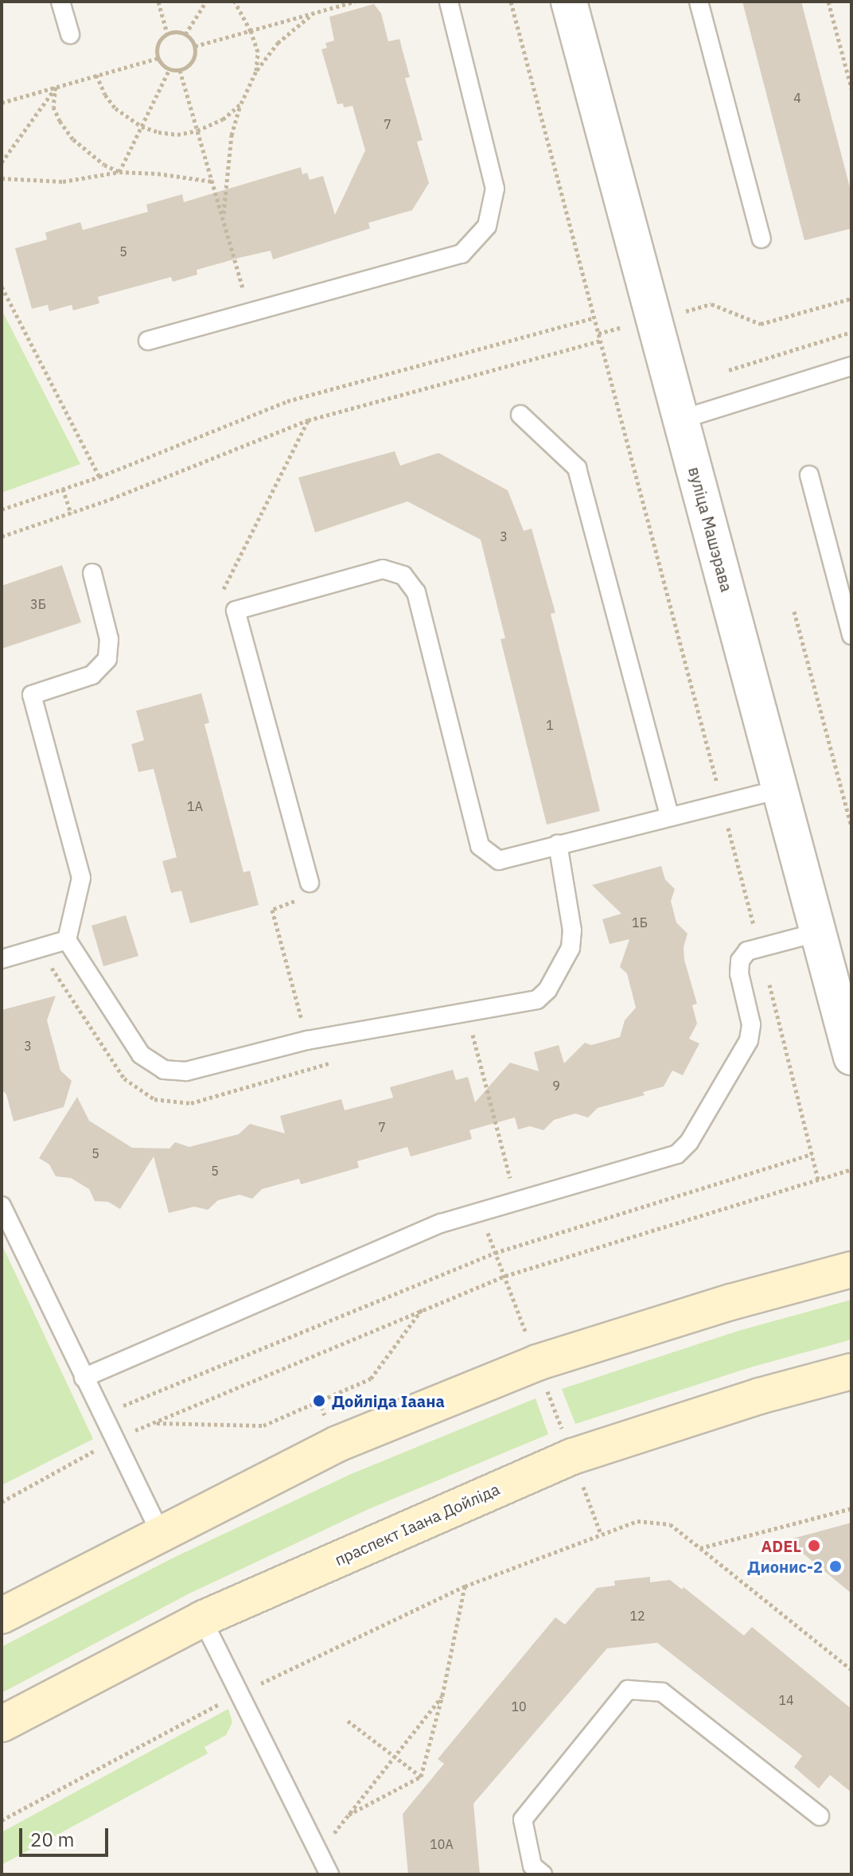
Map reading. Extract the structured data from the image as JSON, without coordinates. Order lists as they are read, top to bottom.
{
  "streets": {
    "main road": ["праспект Іаана Дойліда"],
    "street": ["вуліца Машэрава"]
  },
  "places": ["Дойліда Іаана", "ADEL", "Дионис-2"],
  "house_numbers": [
    "4",
    "7",
    "5",
    "3",
    "3Б",
    "1",
    "1А",
    "1Б",
    "3",
    "9",
    "7",
    "5",
    "5",
    "12",
    "14",
    "10",
    "10А"
  ],
  "scale_bar": "20 m"
}
